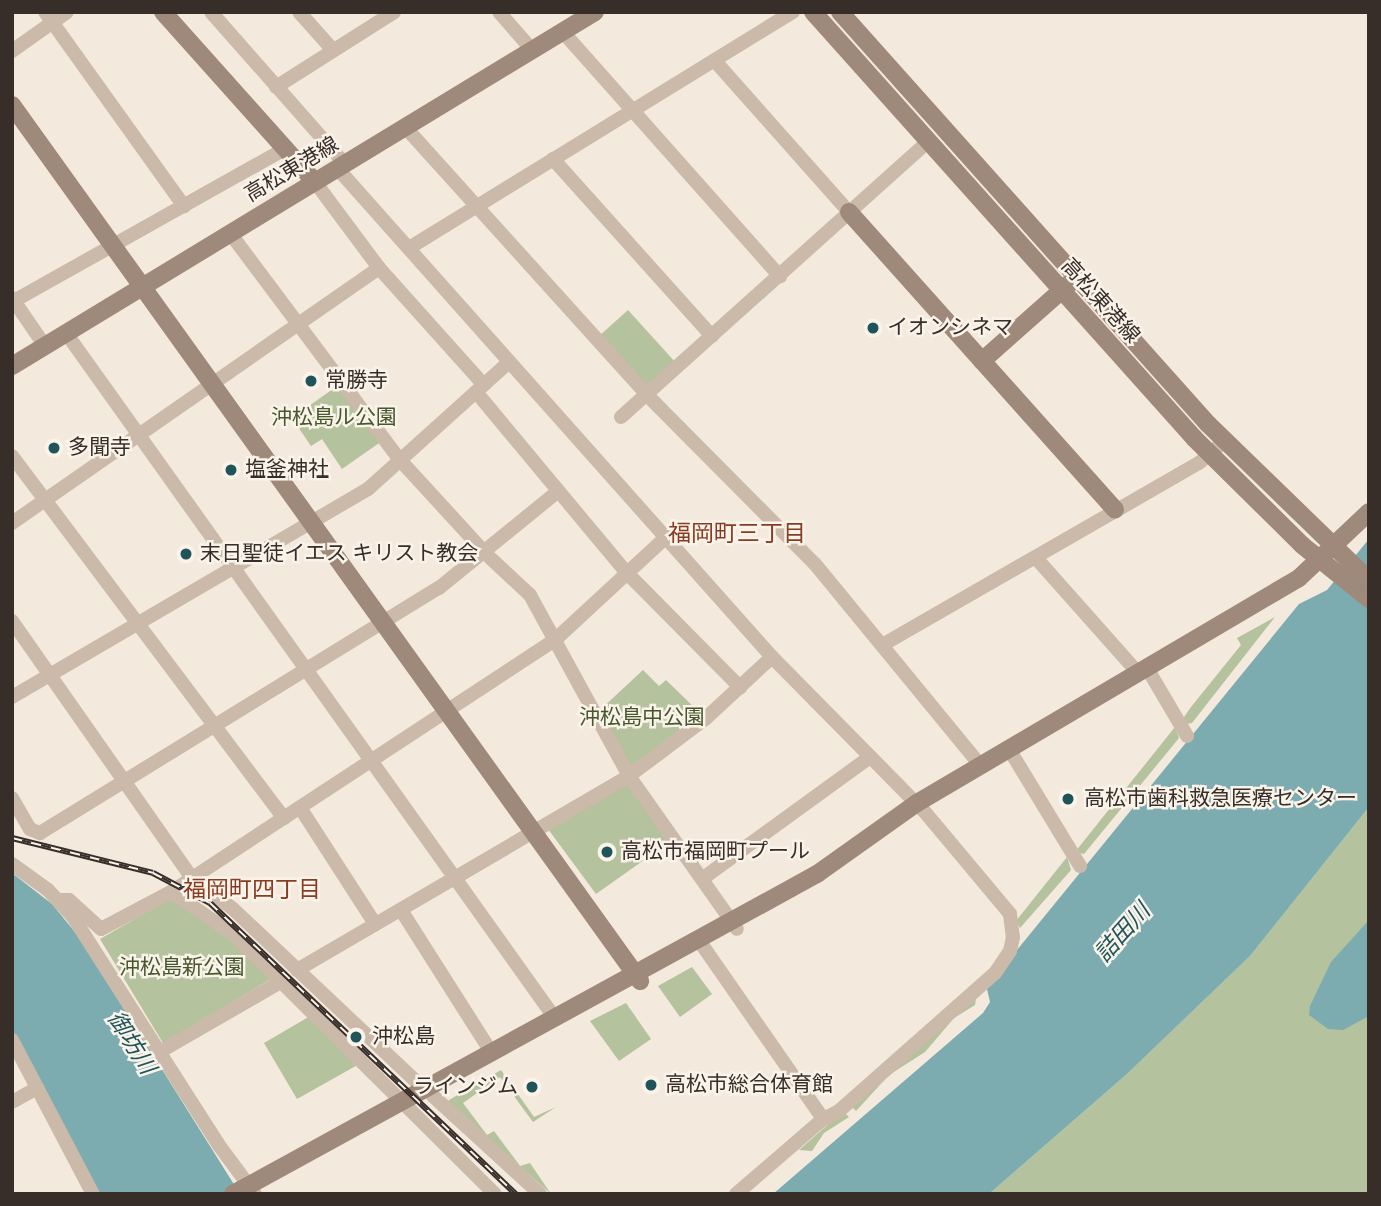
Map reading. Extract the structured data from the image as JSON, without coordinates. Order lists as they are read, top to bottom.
{
  "streets": {
    "street": ["高松東港線"]
  },
  "districts": ["福岡町三丁目", "福岡町四丁目"],
  "water": ["詰田川", "御坊川"],
  "parks": ["沖松島ル公園", "沖松島中公園", "沖松島新公園"],
  "places": [
    "イオンシネマ",
    "常勝寺",
    "多聞寺",
    "塩釜神社",
    "末日聖徒イエス キリスト教会",
    "高松市歯科救急医療センター",
    "高松市福岡町プール",
    "沖松島",
    "高松市総合体育館",
    "ラインジム"
  ]
}
